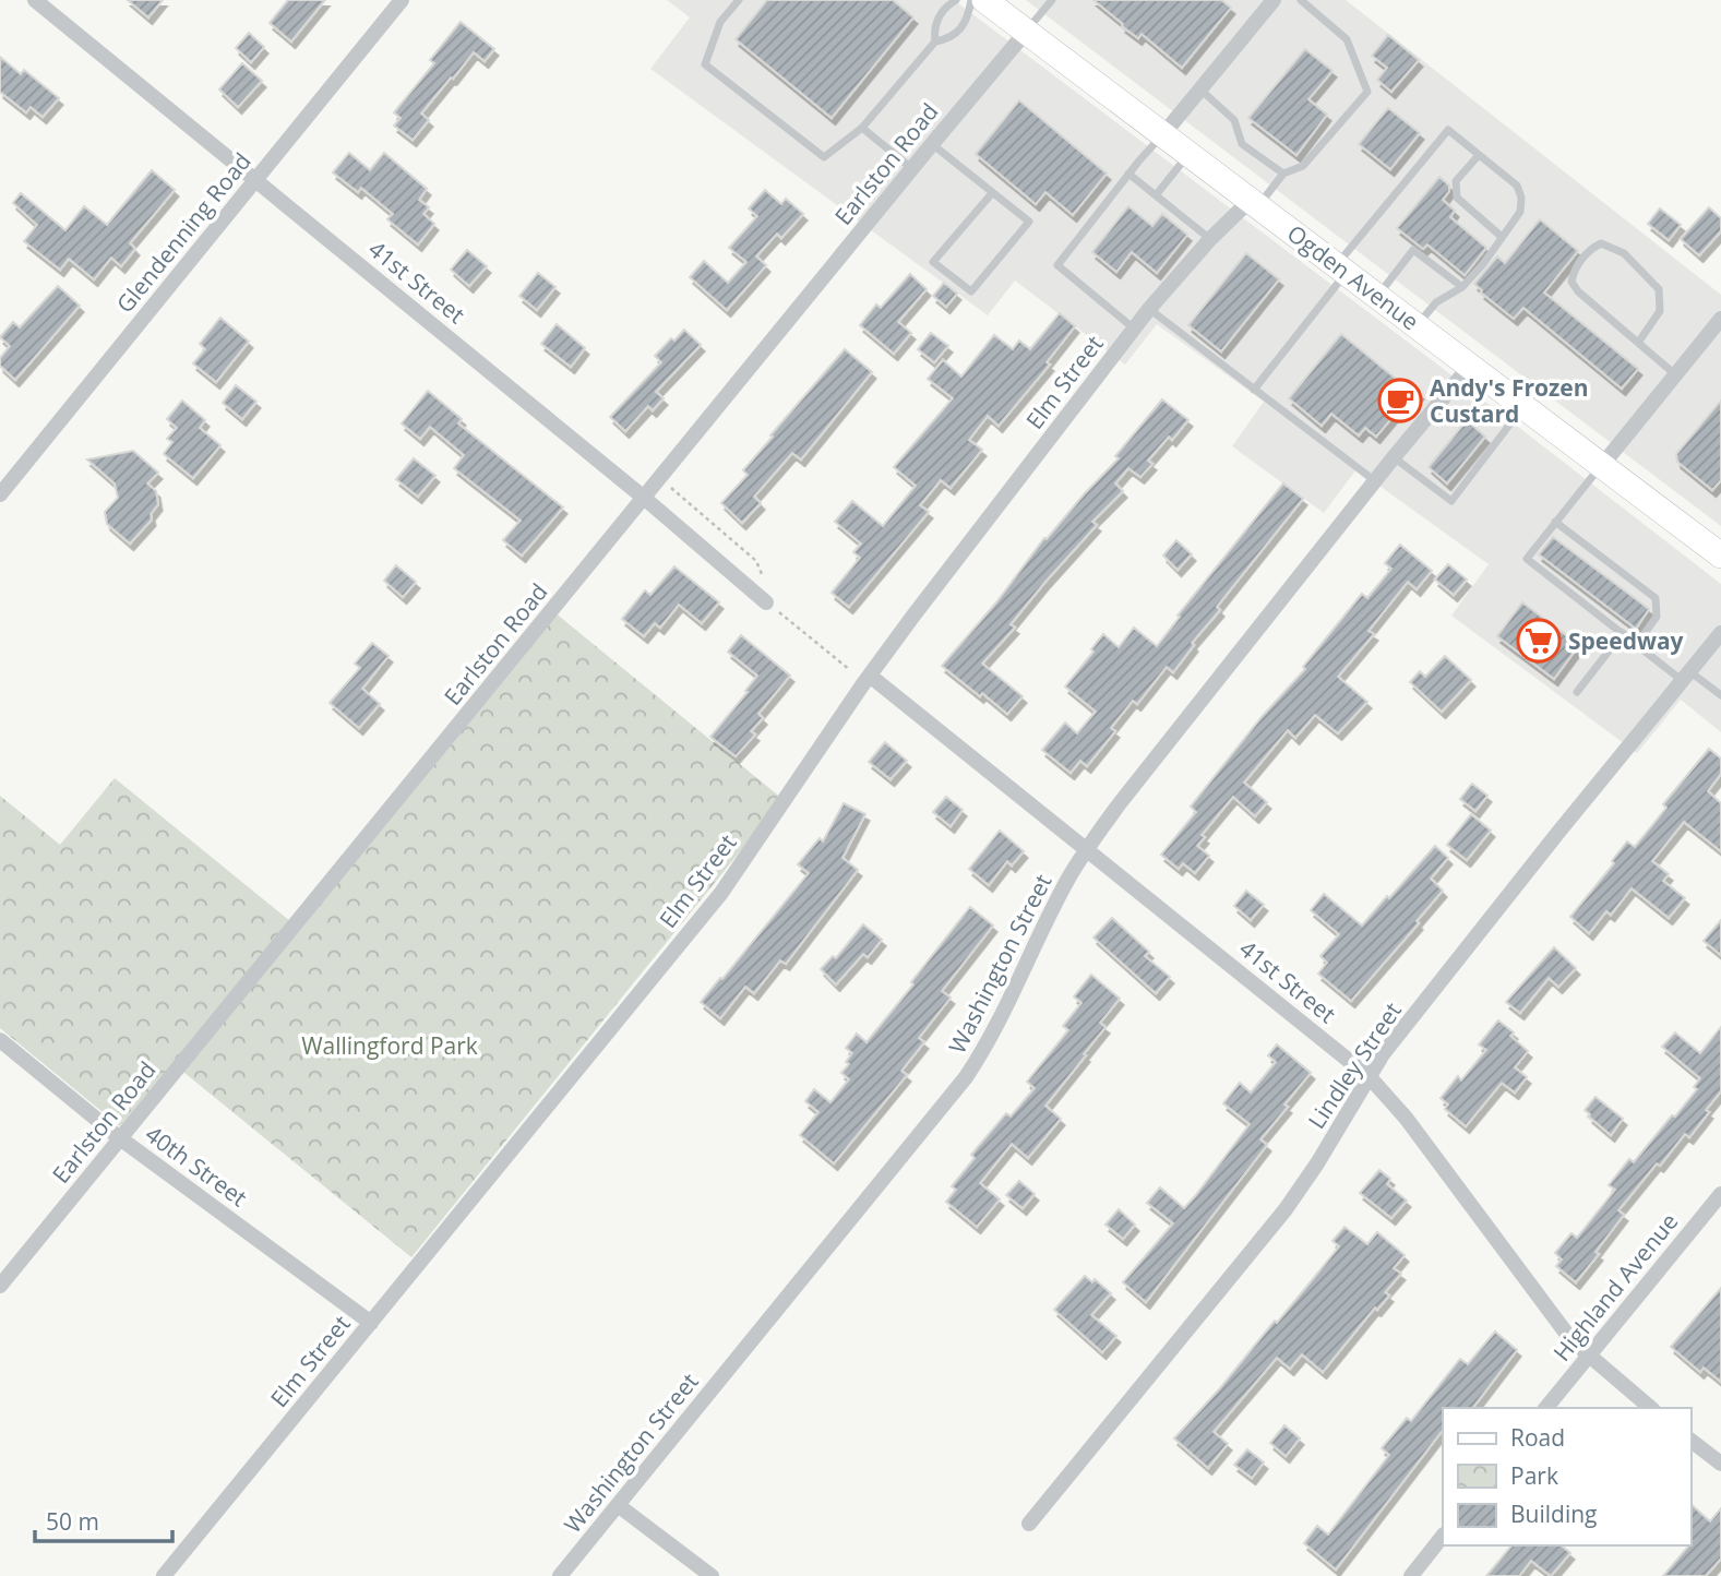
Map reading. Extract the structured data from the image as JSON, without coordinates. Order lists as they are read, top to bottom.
{
  "streets": {
    "main road": ["Ogden Avenue"],
    "street": [
      "Earlston Road",
      "Glendenning Road",
      "41st Street",
      "Elm Street",
      "Washington Street",
      "Lindley Street",
      "40th Street",
      "Highland Avenue"
    ]
  },
  "crossings": [
    ["Earlston Road", "Ogden Avenue"],
    ["Earlston Road", "41st Street"],
    ["Earlston Road", "40th Street"],
    ["Glendenning Road", "41st Street"],
    ["Ogden Avenue", "Elm Street"],
    ["Ogden Avenue", "Washington Street"],
    ["41st Street", "Elm Street"],
    ["41st Street", "Washington Street"],
    ["41st Street", "Lindley Street"],
    ["41st Street", "Highland Avenue"],
    ["Elm Street", "40th Street"]
  ],
  "parks": ["Wallingford Park"],
  "places": {
    "cafe": ["Andy's Frozen Custard"],
    "supermarket": ["Speedway"]
  },
  "legend": ["Road", "Park", "Building"],
  "scale_bar": "50 m"
}
